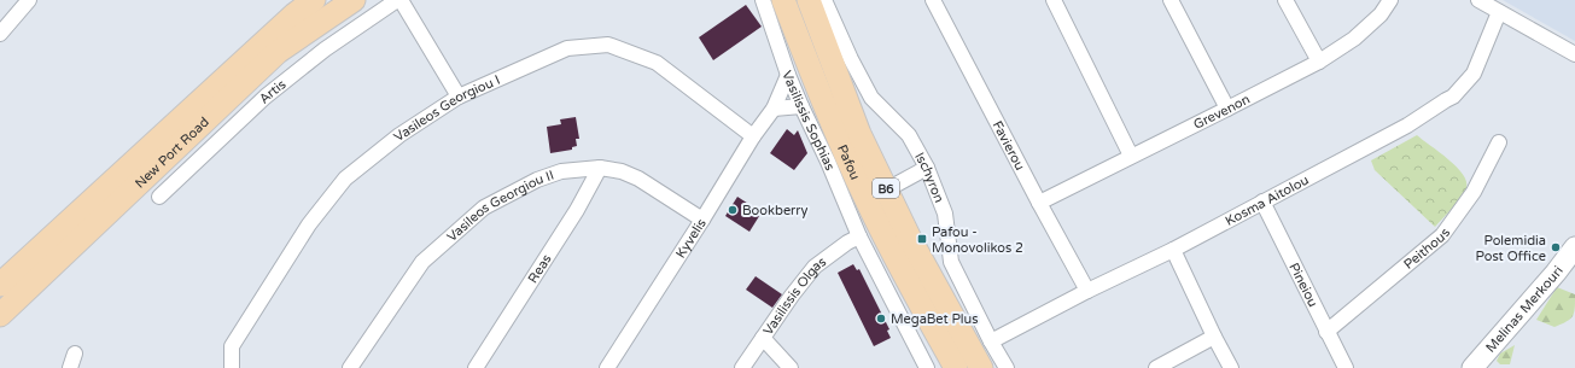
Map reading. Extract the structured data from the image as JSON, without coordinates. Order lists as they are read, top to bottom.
{
  "streets": {
    "main road": [
      "New Port Road",
      "Pafou",
      "B6",
      "Melinas Merkouri"
    ],
    "street": [
      "Artis",
      "Vasileos Georgiou I",
      "Grevenon",
      "Vasilissis Sophias",
      "Favierou",
      "Ischyron",
      "Kosma Aitolou",
      "Vasileos Georgiou II",
      "Kyvelis",
      "Peithous",
      "Reas",
      "Pineiou",
      "Vasilissis Olgas"
    ]
  },
  "crossings": [
    ["Vasileos Georgiou I", "Kyvelis"],
    ["Grevenon", "Favierou"],
    ["Vasilissis Sophias", "Kyvelis"],
    ["Vasilissis Sophias", "Vasilissis Olgas"],
    ["Favierou", "Kosma Aitolou"],
    ["Ischyron", "Kosma Aitolou"],
    ["Kosma Aitolou", "Pineiou"],
    ["Vasileos Georgiou II", "Kyvelis"],
    ["Vasileos Georgiou II", "Reas"],
    ["Peithous", "Pineiou"]
  ],
  "places": {
    "other": ["Bookberry", "Polemidia Post Office", "MegaBet Plus"],
    "transit": ["Pafou - Monovolikos 2"]
  }
}
